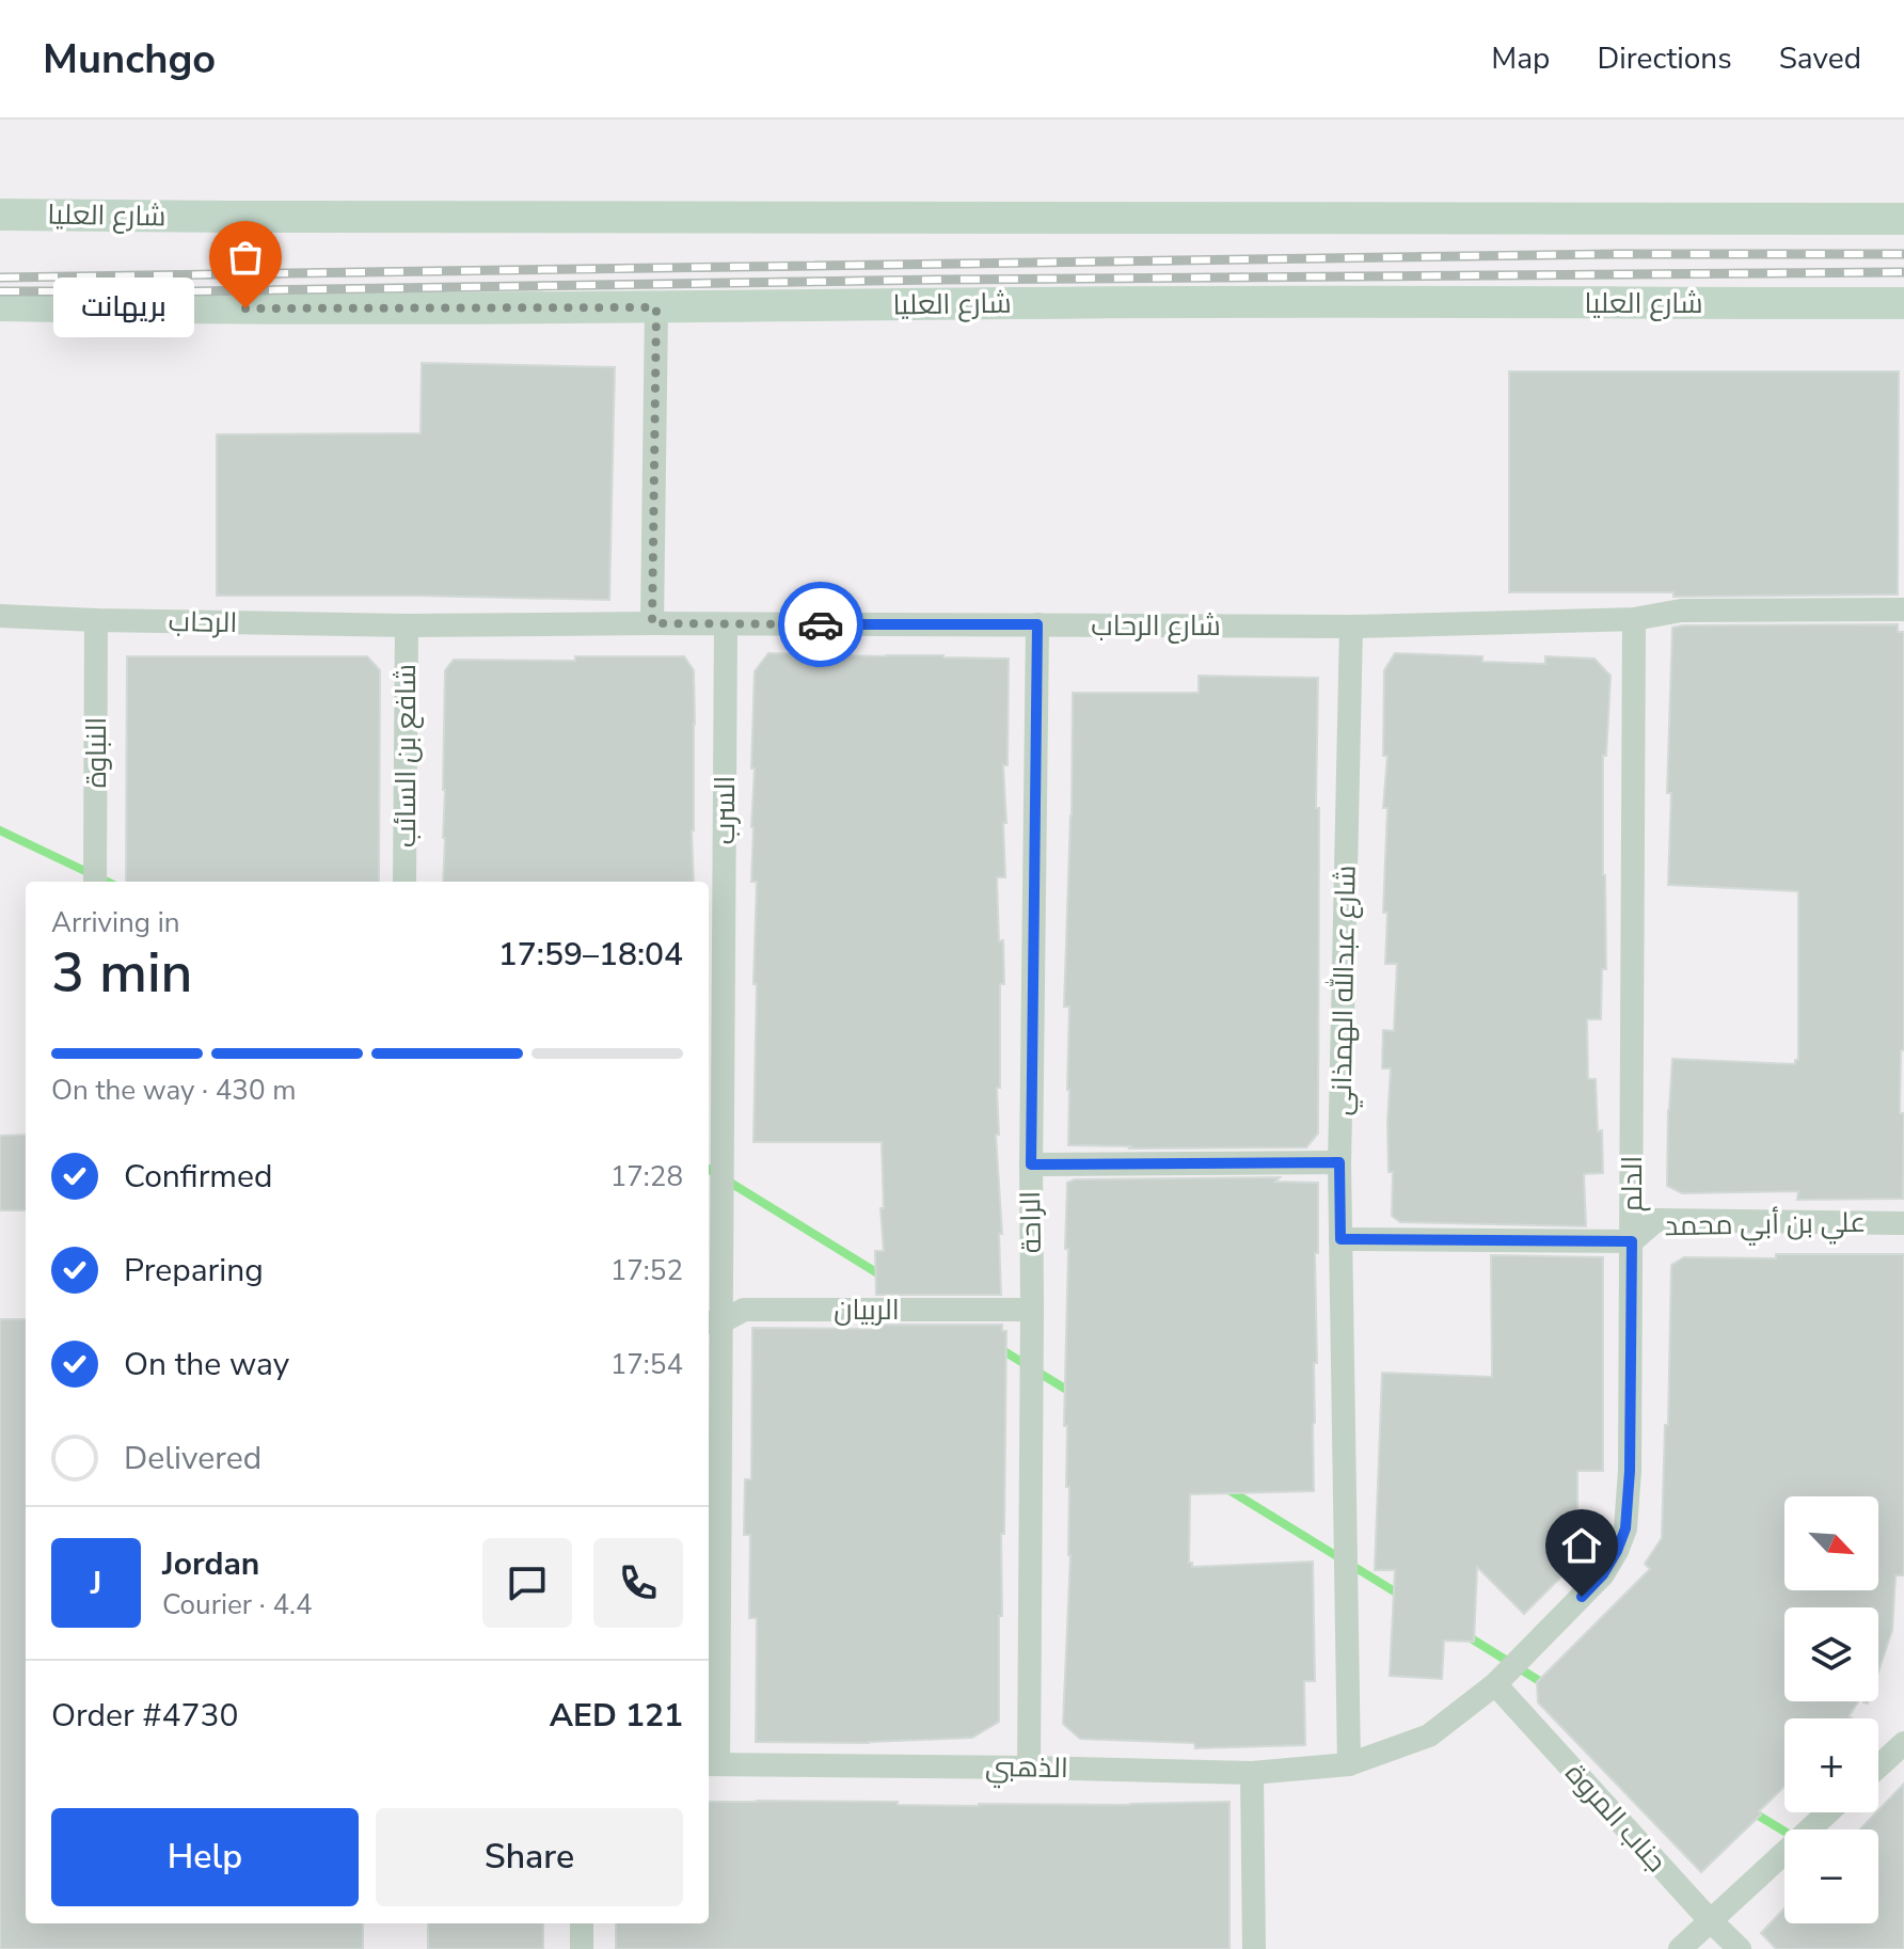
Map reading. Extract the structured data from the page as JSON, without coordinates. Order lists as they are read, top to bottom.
{
  "streets": {
    "main road": ["شارع العليا"],
    "street": [
      "الرحاب",
      "شارع الرحاب",
      "النباوة",
      "شافع بن السائب",
      "السرب",
      "شارع عبدالله الهمذاني",
      "الدلم",
      "الراحة",
      "علي بن أبي محمد",
      "الربيان",
      "الذهبي",
      "جناب المروة"
    ]
  },
  "crossings": [
    ["الرحاب", "شارع الرحاب"],
    ["الرحاب", "النباوة"],
    ["الرحاب", "شافع بن السائب"],
    ["شارع الرحاب", "شافع بن السائب"],
    ["شارع الرحاب", "السرب"],
    ["شارع الرحاب", "شارع عبدالله الهمذاني"],
    ["شارع الرحاب", "الدلم"],
    ["شارع الرحاب", "الراحة"],
    ["السرب", "الربيان"],
    ["السرب", "الذهبي"],
    ["شارع عبدالله الهمذاني", "الدلم"],
    ["شارع عبدالله الهمذاني", "الذهبي"],
    ["الدلم", "علي بن أبي محمد"],
    ["الدلم", "الذهبي"],
    ["الدلم", "جناب المروة"],
    ["الراحة", "الربيان"],
    ["الراحة", "الذهبي"]
  ],
  "places": ["بريهانت"],
  "north": "bottom right",
  "page": {
    "header": "Munchgo",
    "nav": ["Map", "Directions", "Saved"],
    "bubble": "بريهانت",
    "heading": ["3 min", "Arriving in", "17:59–18:04"],
    "panel": [
      "Jordan",
      "Courier · 4.4",
      "Order #4730",
      "AED 121"
    ],
    "bar": "On the way · 430 m",
    "list": [
      ["Confirmed", "17:28"],
      ["Preparing", "17:52"],
      ["On the way", "17:54"],
      "Delivered"
    ],
    "map_buttons": ["+", "−"],
    "round": "J",
    "buttons": ["Help", "Share"]
  }
}
